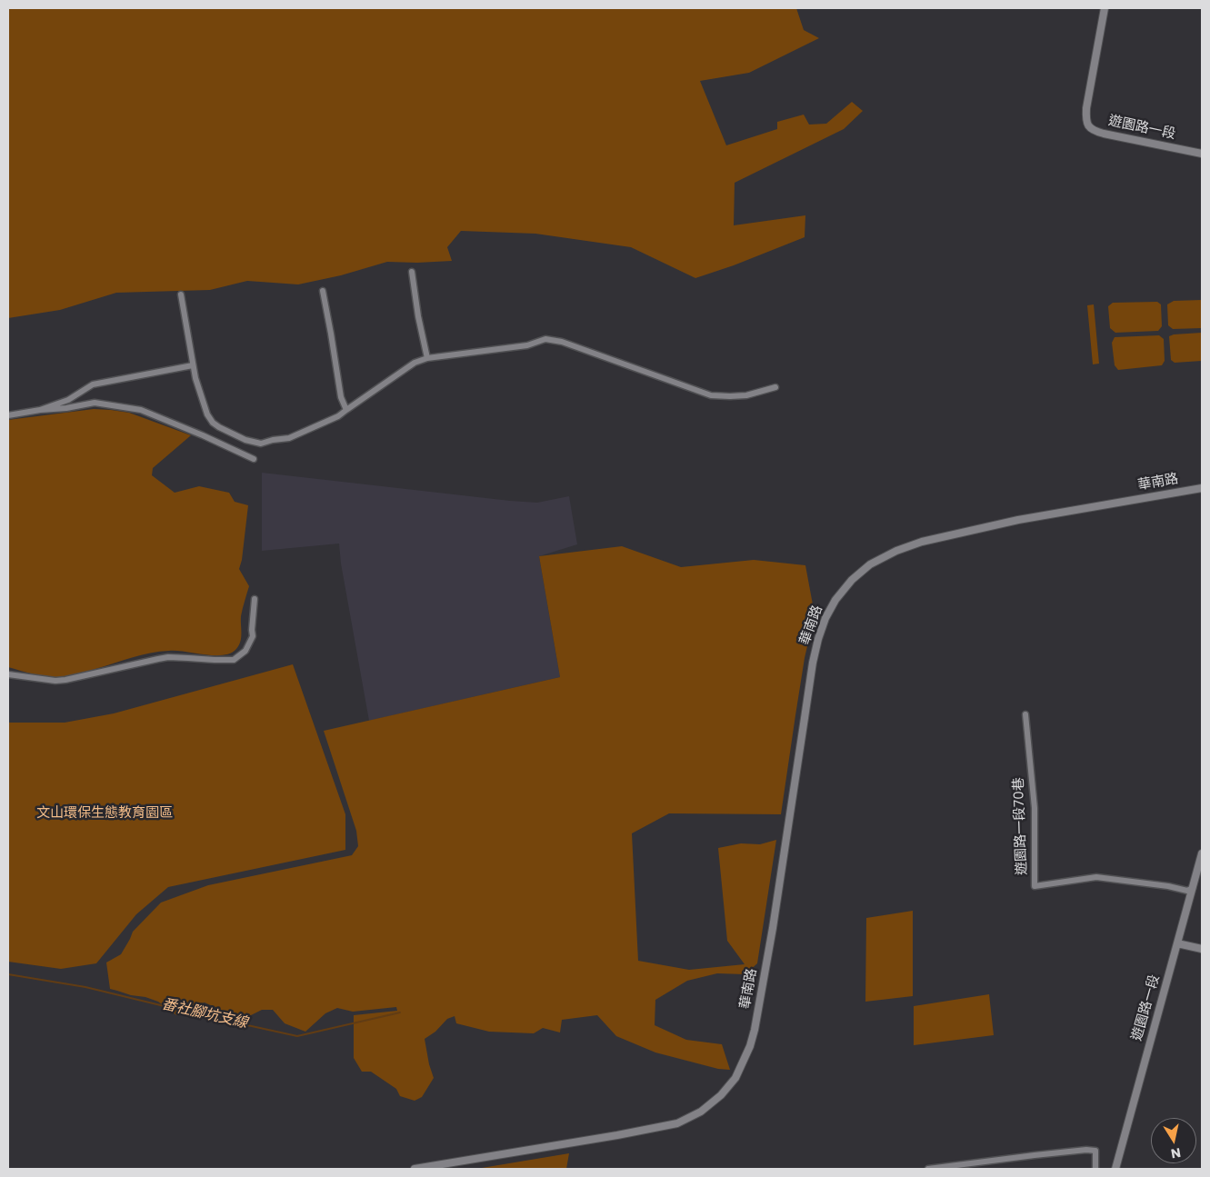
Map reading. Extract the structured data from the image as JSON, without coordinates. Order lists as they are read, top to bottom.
{
  "streets": {
    "street": ["遊園路一段", "華南路", "遊園路一段70巷"]
  },
  "crossings": [
    ["遊園路一段", "遊園路一段70巷"]
  ],
  "water": ["番社腳坑支線"],
  "parks": ["文山環保生態教育園區"],
  "north": "bottom"
}
